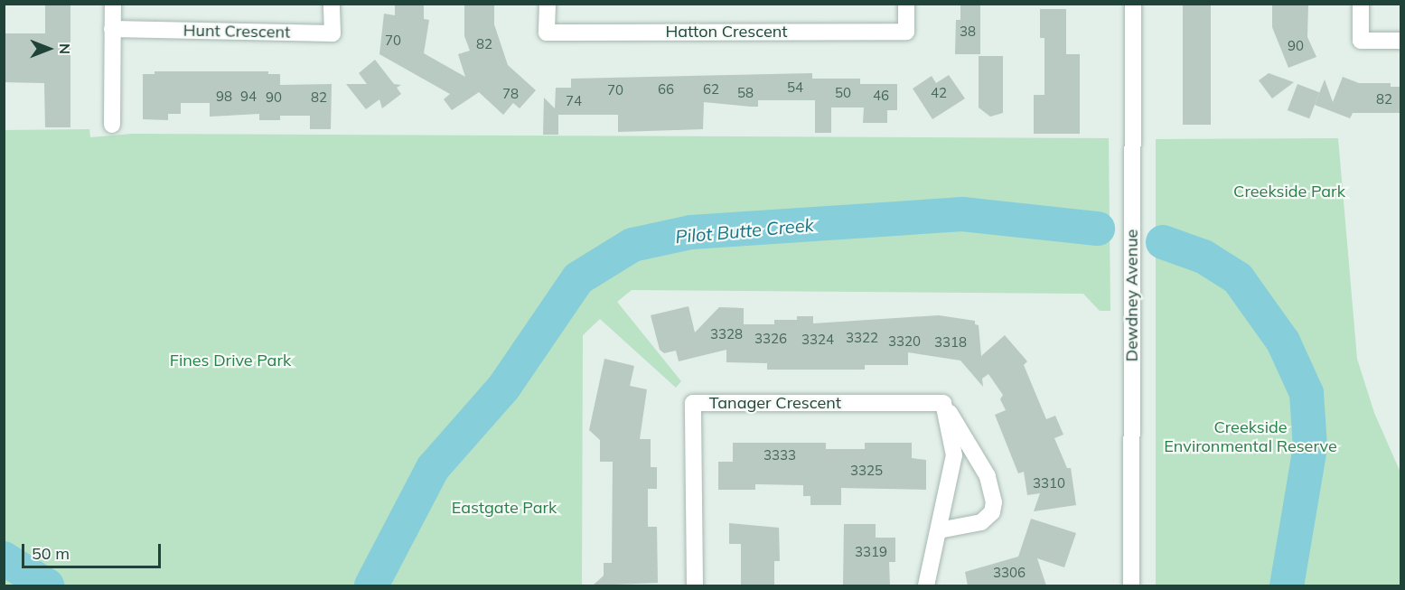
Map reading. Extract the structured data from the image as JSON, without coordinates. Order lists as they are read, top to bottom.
{
  "streets": {
    "street": [
      "Hunt Crescent",
      "Hatton Crescent",
      "Dewdney Avenue",
      "Tanager Crescent"
    ]
  },
  "water": ["Pilot Butte Creek"],
  "parks": [
    "Creekside Park",
    "Fines Drive Park",
    "Creekside Environmental Reserve",
    "Eastgate Park"
  ],
  "house_numbers": [
    "38",
    "70",
    "82",
    "90",
    "54",
    "66",
    "62",
    "70",
    "58",
    "50",
    "42",
    "78",
    "46",
    "98",
    "94",
    "90",
    "82",
    "82",
    "74",
    "3328",
    "3322",
    "3326",
    "3324",
    "3320",
    "3318",
    "3333",
    "3325",
    "3310",
    "3319",
    "3306"
  ],
  "scale_bar": "50 m",
  "north": "right"
}
